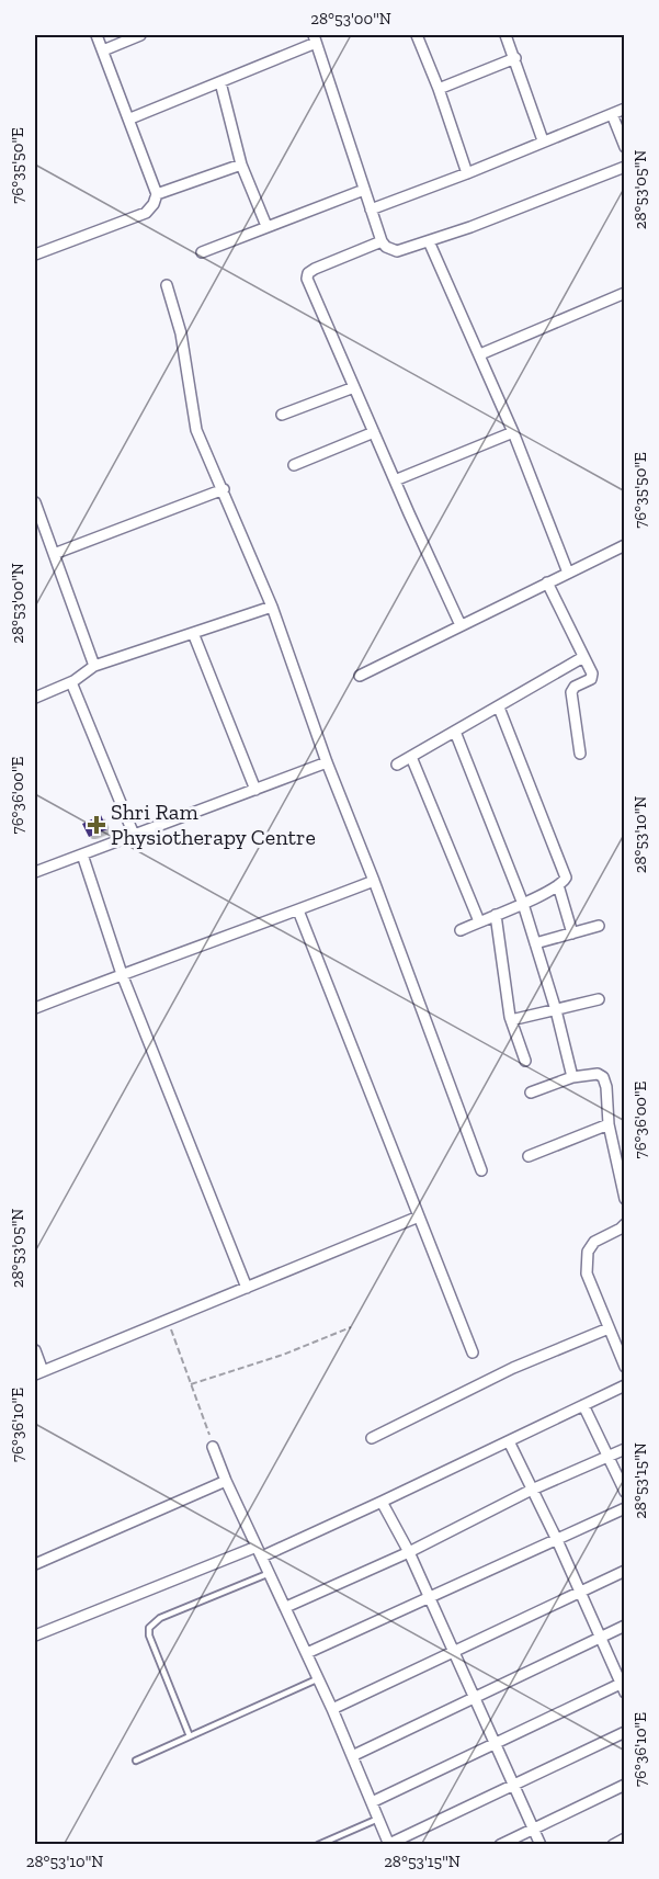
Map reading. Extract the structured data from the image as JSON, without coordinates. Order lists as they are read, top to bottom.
{
  "places": {
    "health": ["Shri Ram Physiotherapy Centre"]
  },
  "coordinates": [
    "28°53'00\"N",
    "76°35'50\"E",
    "28°53'05\"N",
    "76°36'00\"E",
    "28°53'10\"N",
    "76°36'10\"E",
    "28°53'15\"N"
  ]
}
